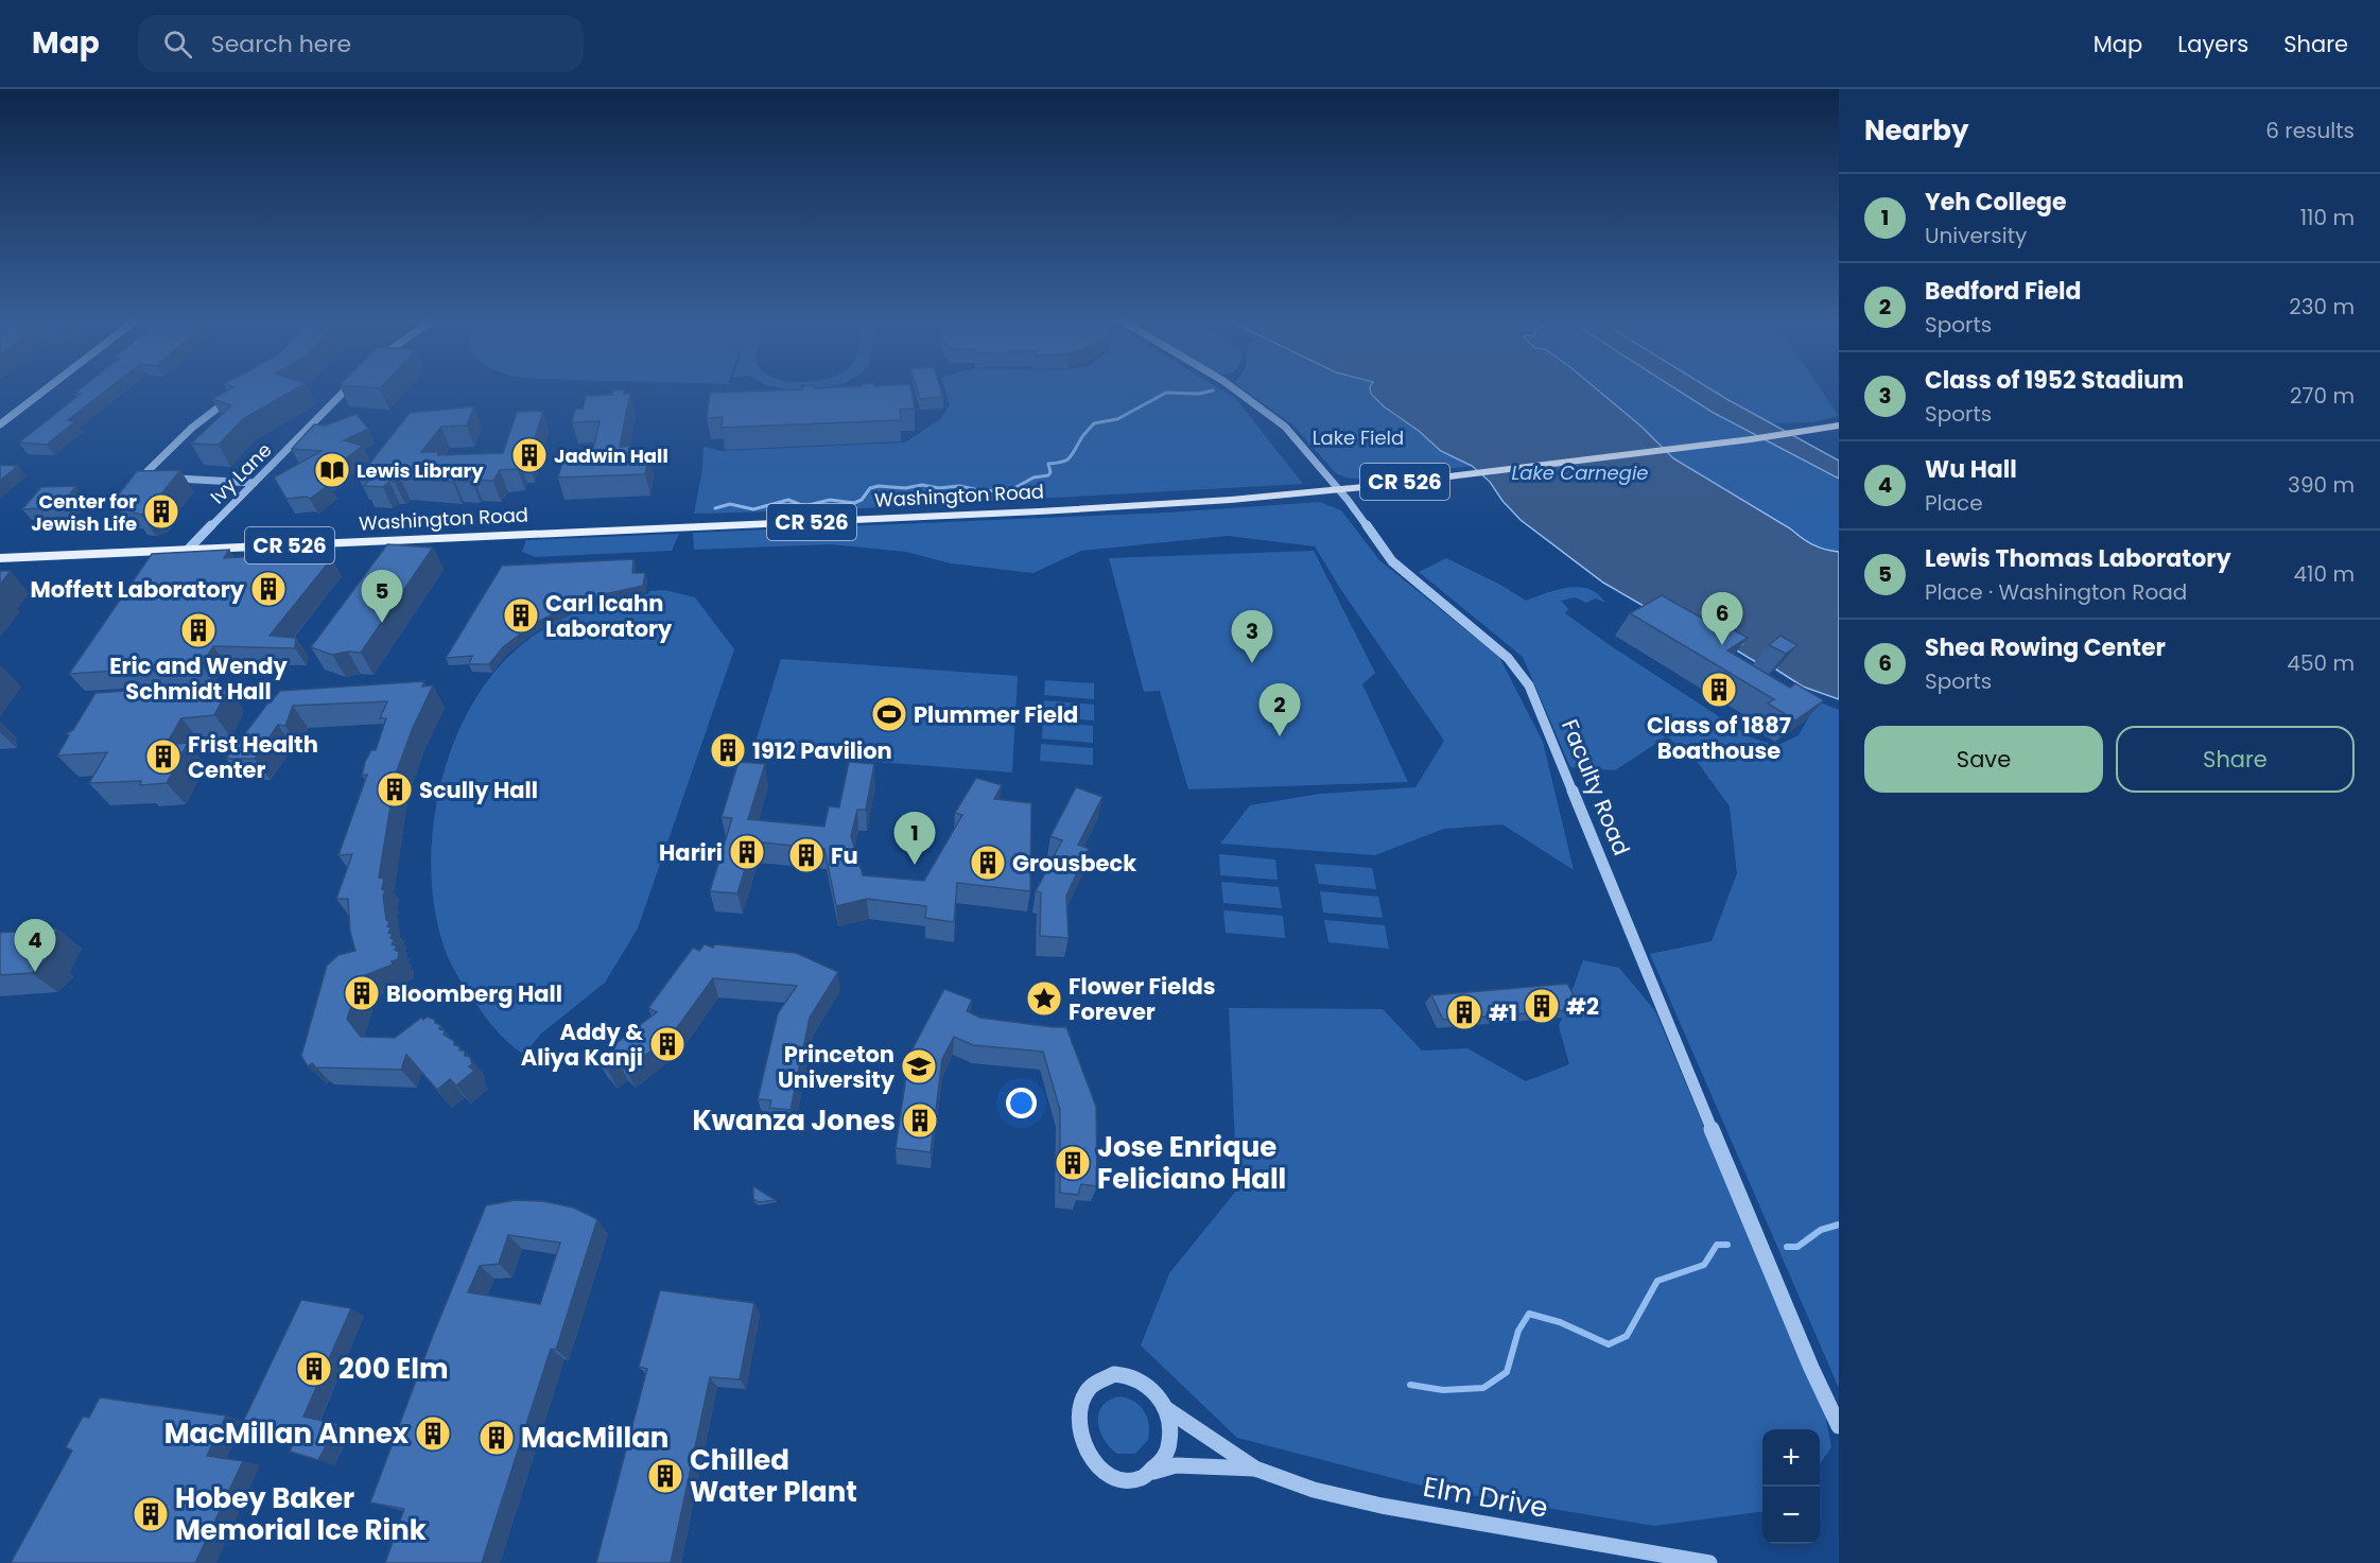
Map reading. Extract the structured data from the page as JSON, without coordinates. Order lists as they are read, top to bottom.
{
  "streets": {
    "main road": ["CR 526", "Washington Road"],
    "street": ["Ivy Lane", "Faculty Road", "Elm Drive"]
  },
  "crossings": [
    ["Ivy Lane", "Washington Road"],
    ["Washington Road", "Faculty Road"]
  ],
  "water": ["Lake Carnegie"],
  "parks": ["Lake Field"],
  "places": {
    "building": [
      "Jadwin Hall",
      "Center for Jewish Life",
      "Moffett Laboratory",
      "Carl Icahn Laboratory",
      "Eric and Wendy Schmidt Hall",
      "Class of 1887 Boathouse",
      "1912 Pavilion",
      "Frist Health Center",
      "Scully Hall",
      "Hariri",
      "Fu",
      "Grousbeck",
      "Bloomberg Hall",
      "#2",
      "#1",
      "Addy & Aliya Kanji",
      "Kwanza Jones",
      "Jose Enrique Feliciano Hall",
      "200 Elm",
      "MacMillan Annex",
      "MacMillan",
      "Chilled Water Plant",
      "Hobey Baker Memorial Ice Rink"
    ],
    "library": ["Lewis Library"],
    "sports": ["Plummer Field"],
    "place": ["Flower Fields Forever"],
    "school or university": ["Princeton University"]
  },
  "page": {
    "header": "Map",
    "search": "Search here",
    "nav": ["Map", "Layers", "Share"],
    "heading": ["Nearby", "6 results"],
    "list": [
      {
        "mark": "1",
        "name": "Yeh College",
        "note": "University",
        "value": "110 m"
      },
      {
        "mark": "2",
        "name": "Bedford Field",
        "note": "Sports",
        "value": "230 m"
      },
      {
        "mark": "3",
        "name": "Class of 1952 Stadium",
        "note": "Sports",
        "value": "270 m"
      },
      {
        "mark": "4",
        "name": "Wu Hall",
        "note": "Place",
        "value": "390 m"
      },
      {
        "mark": "5",
        "name": "Lewis Thomas Laboratory",
        "note": "Place · Washington Road",
        "value": "410 m"
      },
      {
        "mark": "6",
        "name": "Shea Rowing Center",
        "note": "Sports",
        "value": "450 m"
      }
    ],
    "pins": [
      "5",
      "6",
      "3",
      "2",
      "1",
      "4"
    ],
    "buttons": ["Save", "Share"],
    "map_buttons": ["+", "−"]
  }
}
